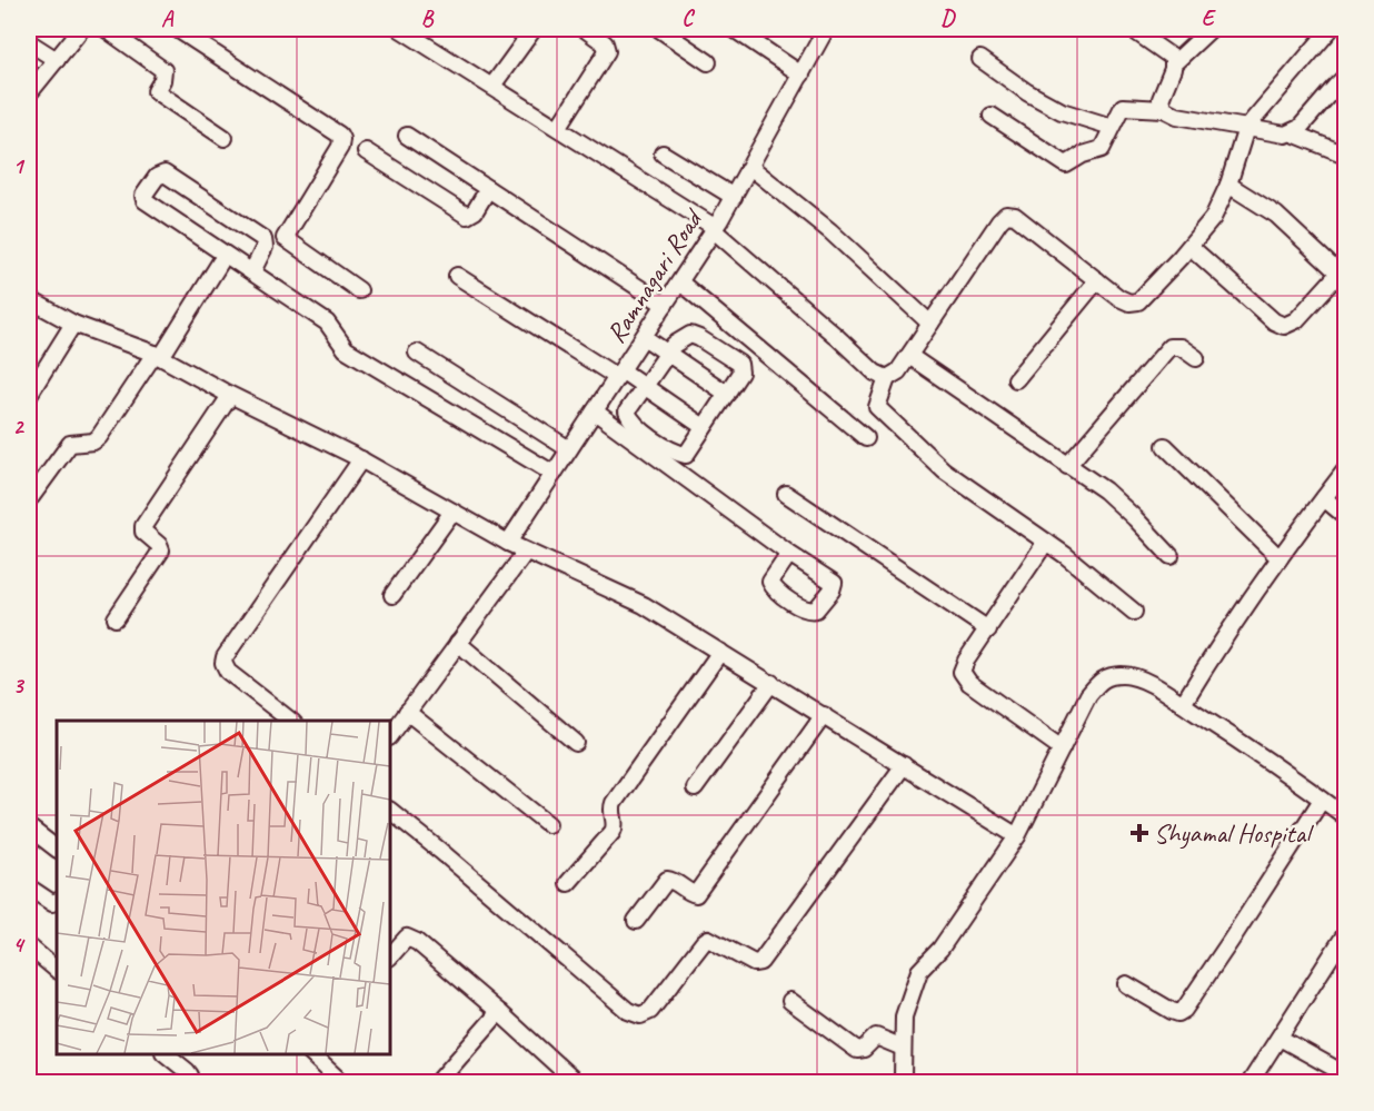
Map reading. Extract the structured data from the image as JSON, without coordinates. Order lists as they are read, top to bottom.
{
  "streets": {
    "street": ["Ramnagari Road"]
  },
  "places": {
    "health": ["Shyamal Hospital"]
  },
  "grid": {
    "columns": [
      "A",
      "B",
      "C",
      "D",
      "E"
    ],
    "rows": [
      "1",
      "2",
      "3",
      "4"
    ]
  }
}
